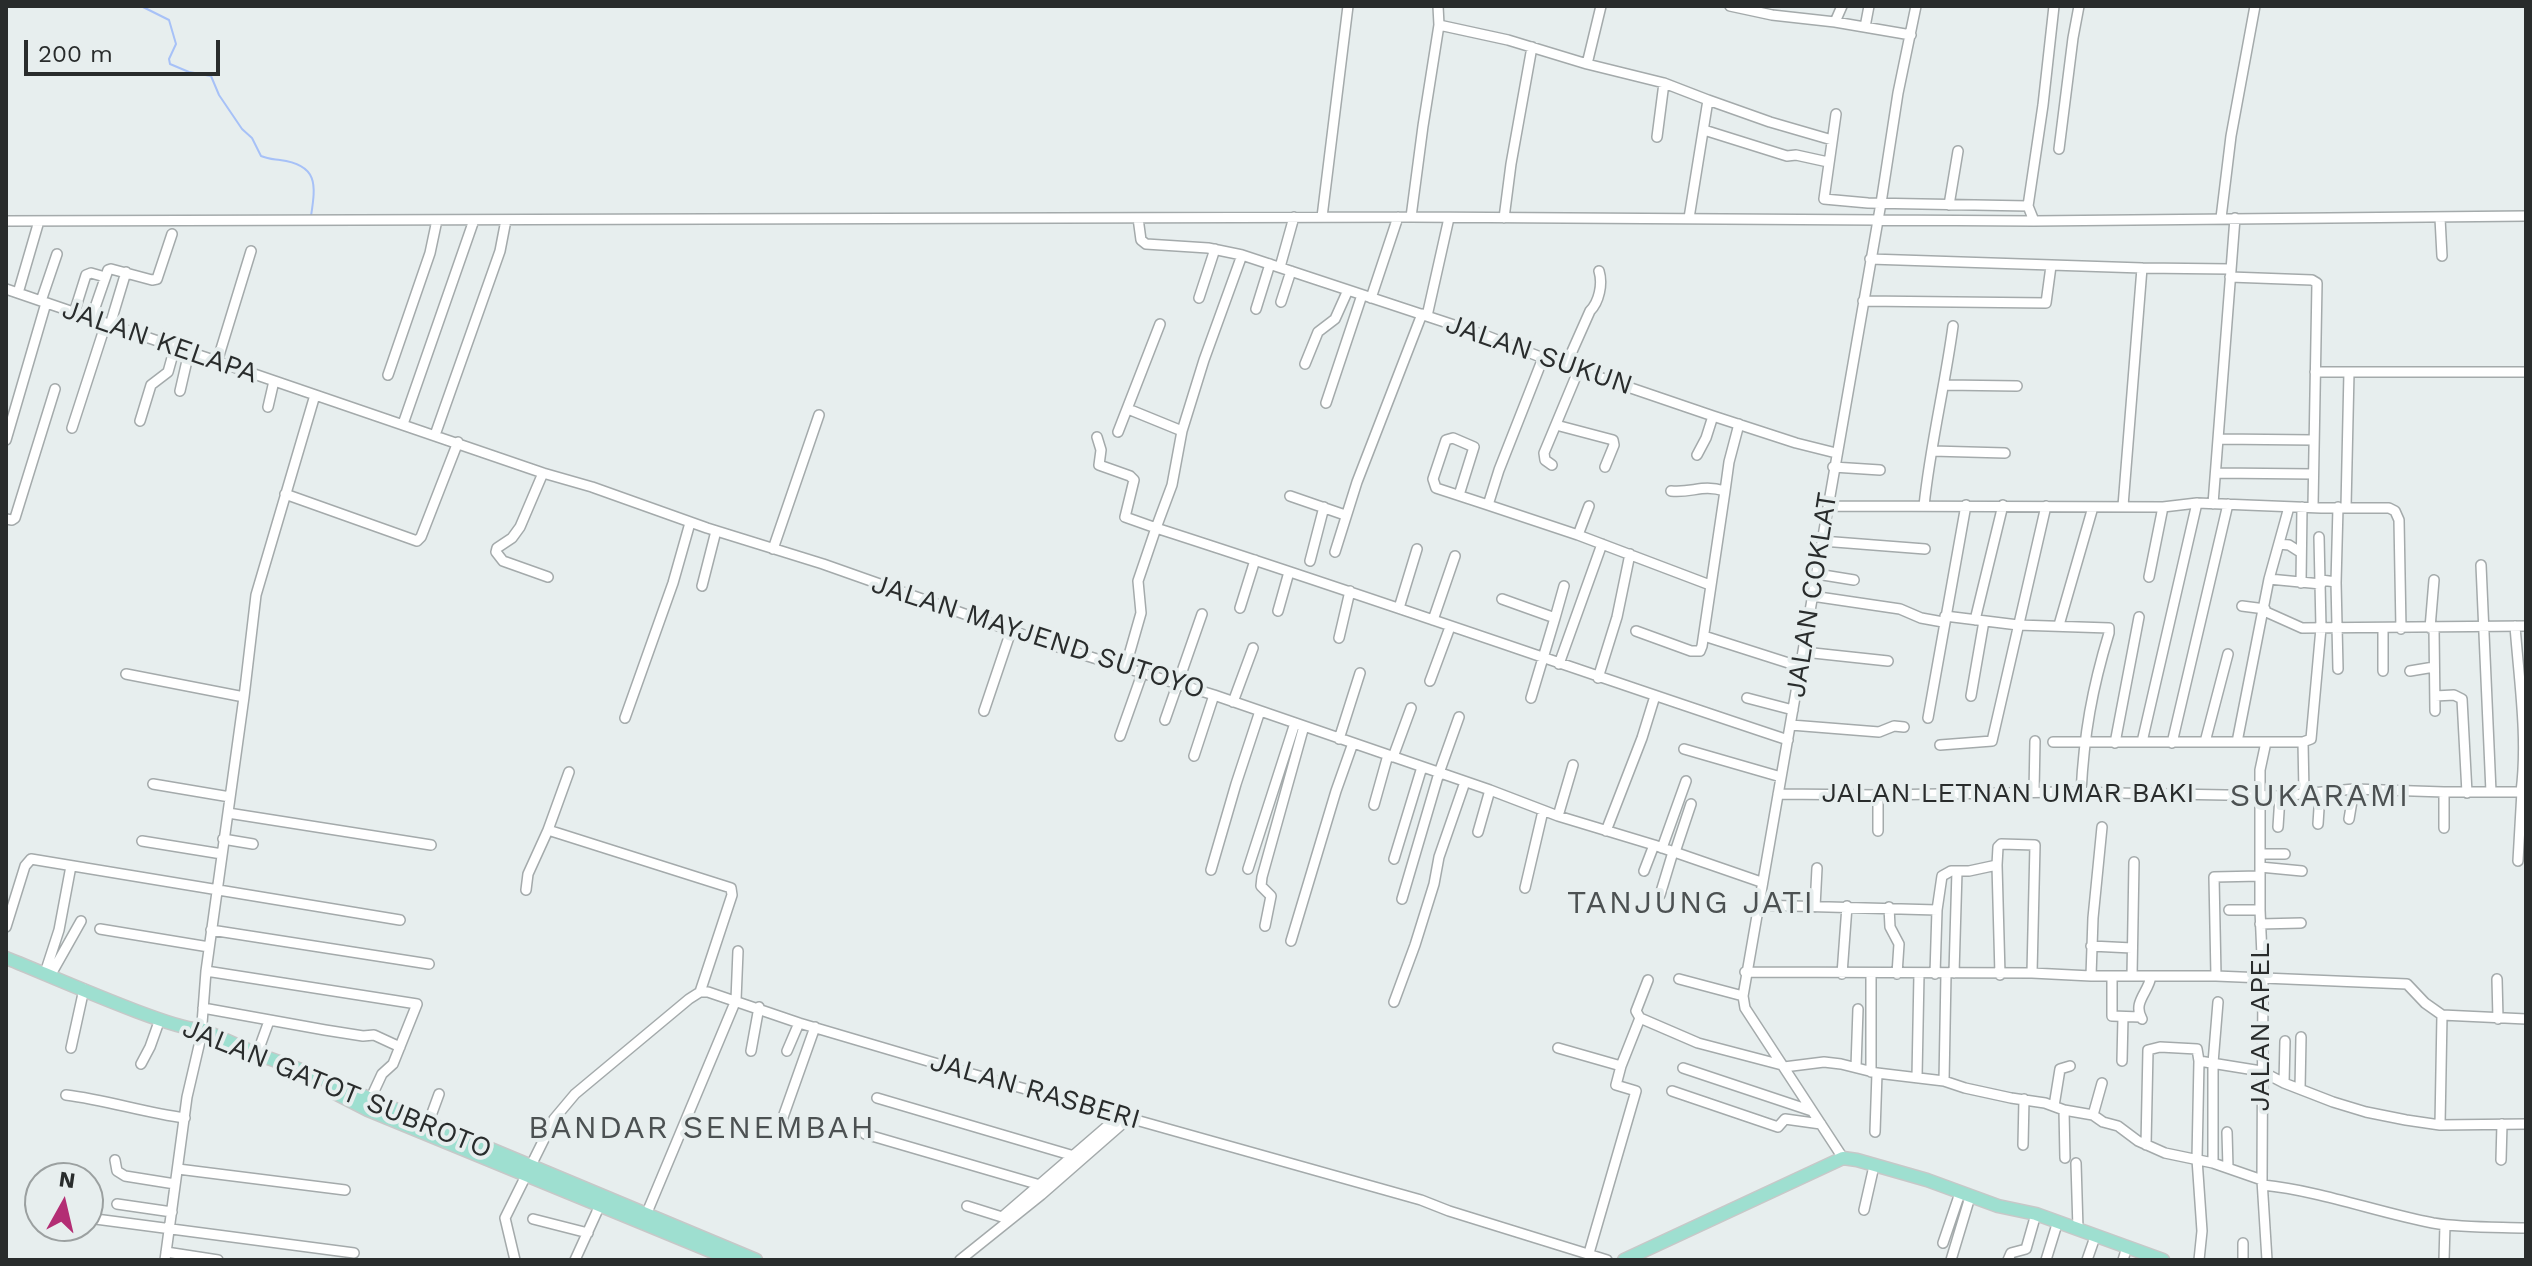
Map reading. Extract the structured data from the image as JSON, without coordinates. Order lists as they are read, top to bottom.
{
  "streets": {
    "main road": ["JALAN GATOT SUBROTO"],
    "street": [
      "JALAN KELAPA",
      "JALAN SUKUN",
      "JALAN COKLAT",
      "JALAN MAYJEND SUTOYO",
      "JALAN LETNAN UMAR BAKI",
      "JALAN APEL",
      "JALAN RASBERI"
    ]
  },
  "crossings": [
    ["JALAN KELAPA", "JALAN MAYJEND SUTOYO"],
    ["JALAN SUKUN", "JALAN COKLAT"],
    ["JALAN COKLAT", "JALAN MAYJEND SUTOYO"],
    ["JALAN COKLAT", "JALAN LETNAN UMAR BAKI"],
    ["JALAN LETNAN UMAR BAKI", "JALAN APEL"]
  ],
  "districts": ["SUKARAMI", "TANJUNG JATI", "BANDAR SENEMBAH"],
  "scale_bar": "200 m",
  "north": "top"
}
